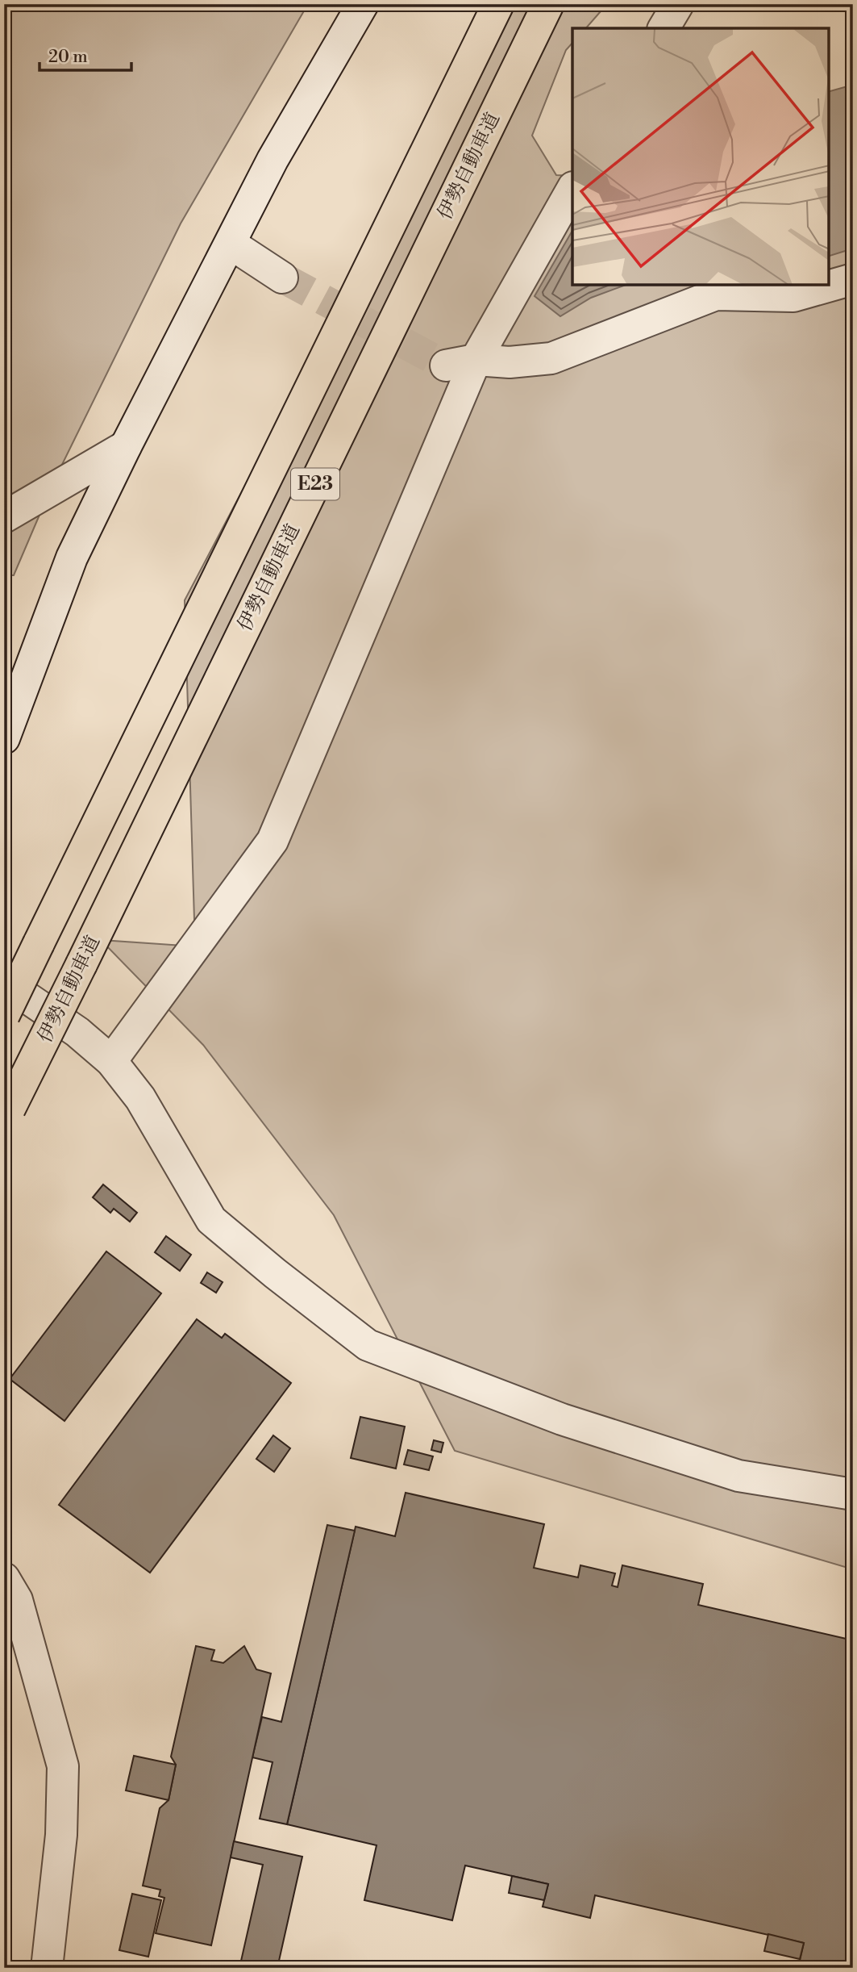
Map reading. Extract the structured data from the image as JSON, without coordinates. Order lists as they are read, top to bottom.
{
  "streets": {
    "highway": ["伊勢自動車道", "E23"]
  },
  "scale_bar": "20 m"
}
